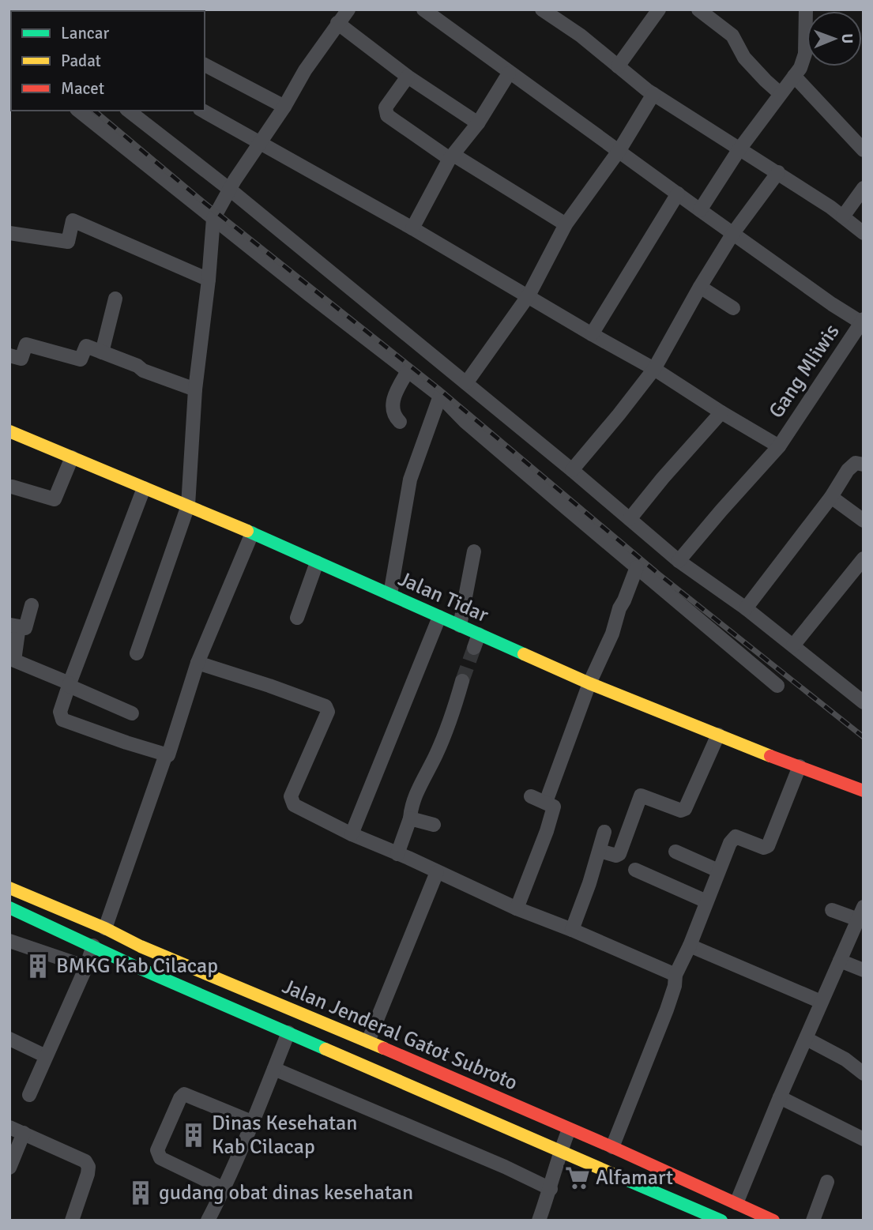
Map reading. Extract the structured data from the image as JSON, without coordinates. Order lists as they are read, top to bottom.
{
  "streets": {
    "main road": ["Jalan Tidar", "Jalan Jenderal Gatot Subroto"],
    "street": ["Gang Mliwis"]
  },
  "places": {
    "building": ["BMKG Kab Cilacap", "Dinas Kesehatan Kab Cilacap", "gudang obat dinas kesehatan"],
    "supermarket": ["Alfamart"]
  },
  "legend": ["Lancar", "Padat", "Macet"],
  "north": "right"
}
